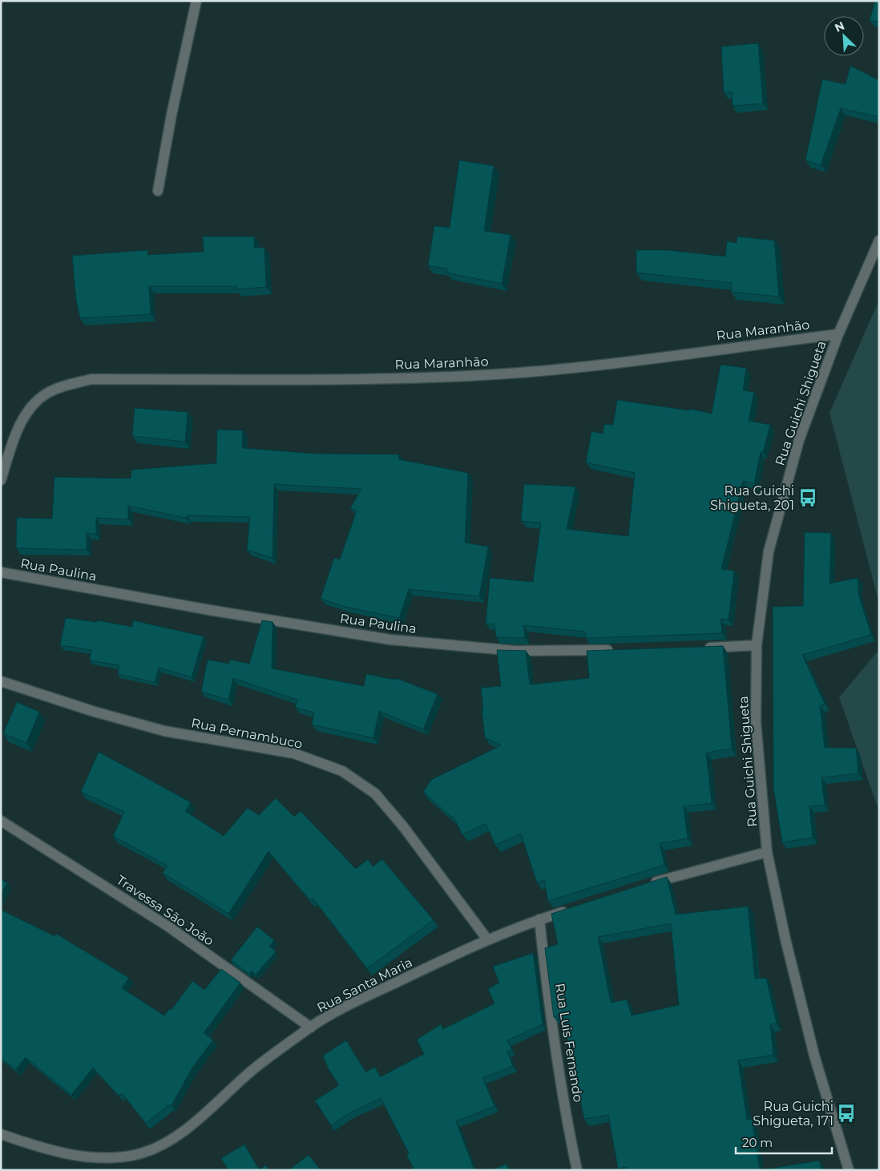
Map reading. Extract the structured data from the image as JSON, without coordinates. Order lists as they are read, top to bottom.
{
  "streets": {
    "street": [
      "Rua Maranhão",
      "Rua Guichi Shigueta",
      "Rua Paulina",
      "Rua Pernambuco",
      "Travessa São João",
      "Rua Santa Maria",
      "Rua Luis Fernando"
    ]
  },
  "crossings": [
    ["Rua Maranhão", "Rua Guichi Shigueta"],
    ["Rua Pernambuco", "Rua Santa Maria"],
    ["Travessa São João", "Rua Santa Maria"],
    ["Rua Santa Maria", "Rua Luis Fernando"]
  ],
  "places": {
    "bus stop": ["Rua Guichi Shigueta, 201", "Rua Guichi Shigueta, 171"]
  },
  "scale_bar": "20 m",
  "north": "top left"
}
